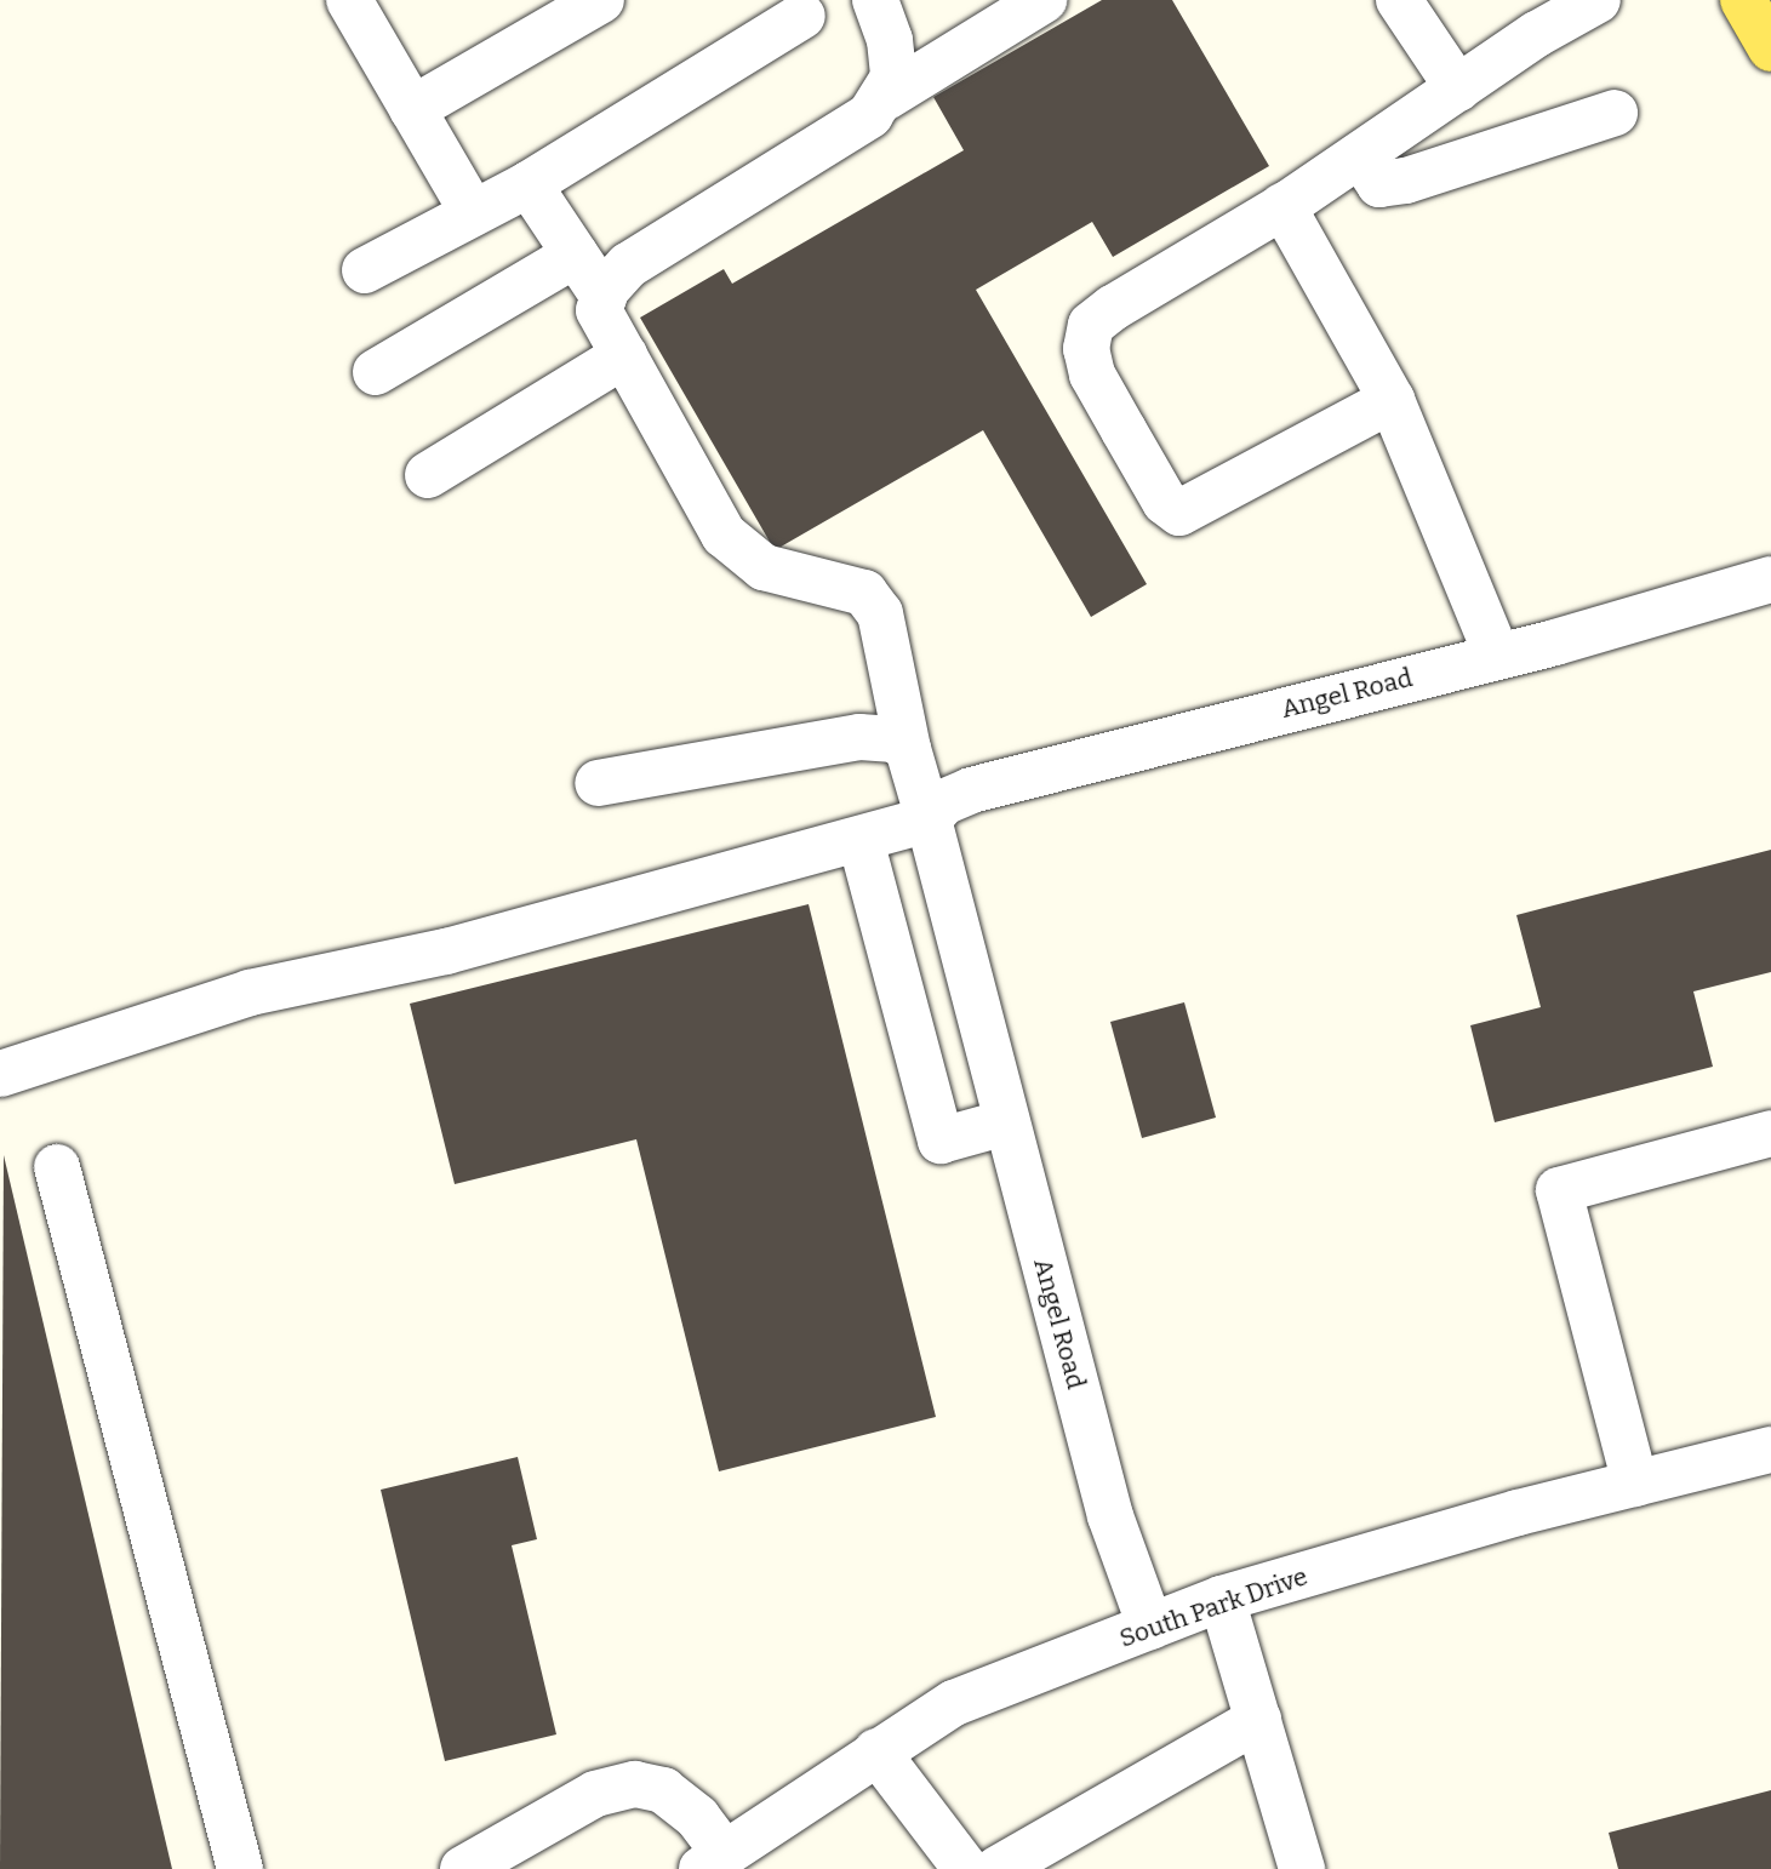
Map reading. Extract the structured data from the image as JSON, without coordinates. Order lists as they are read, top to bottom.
{
  "streets": {
    "street": ["Angel Road", "South Park Drive"]
  },
  "crossings": [
    ["Angel Road", "South Park Drive"]
  ]
}
